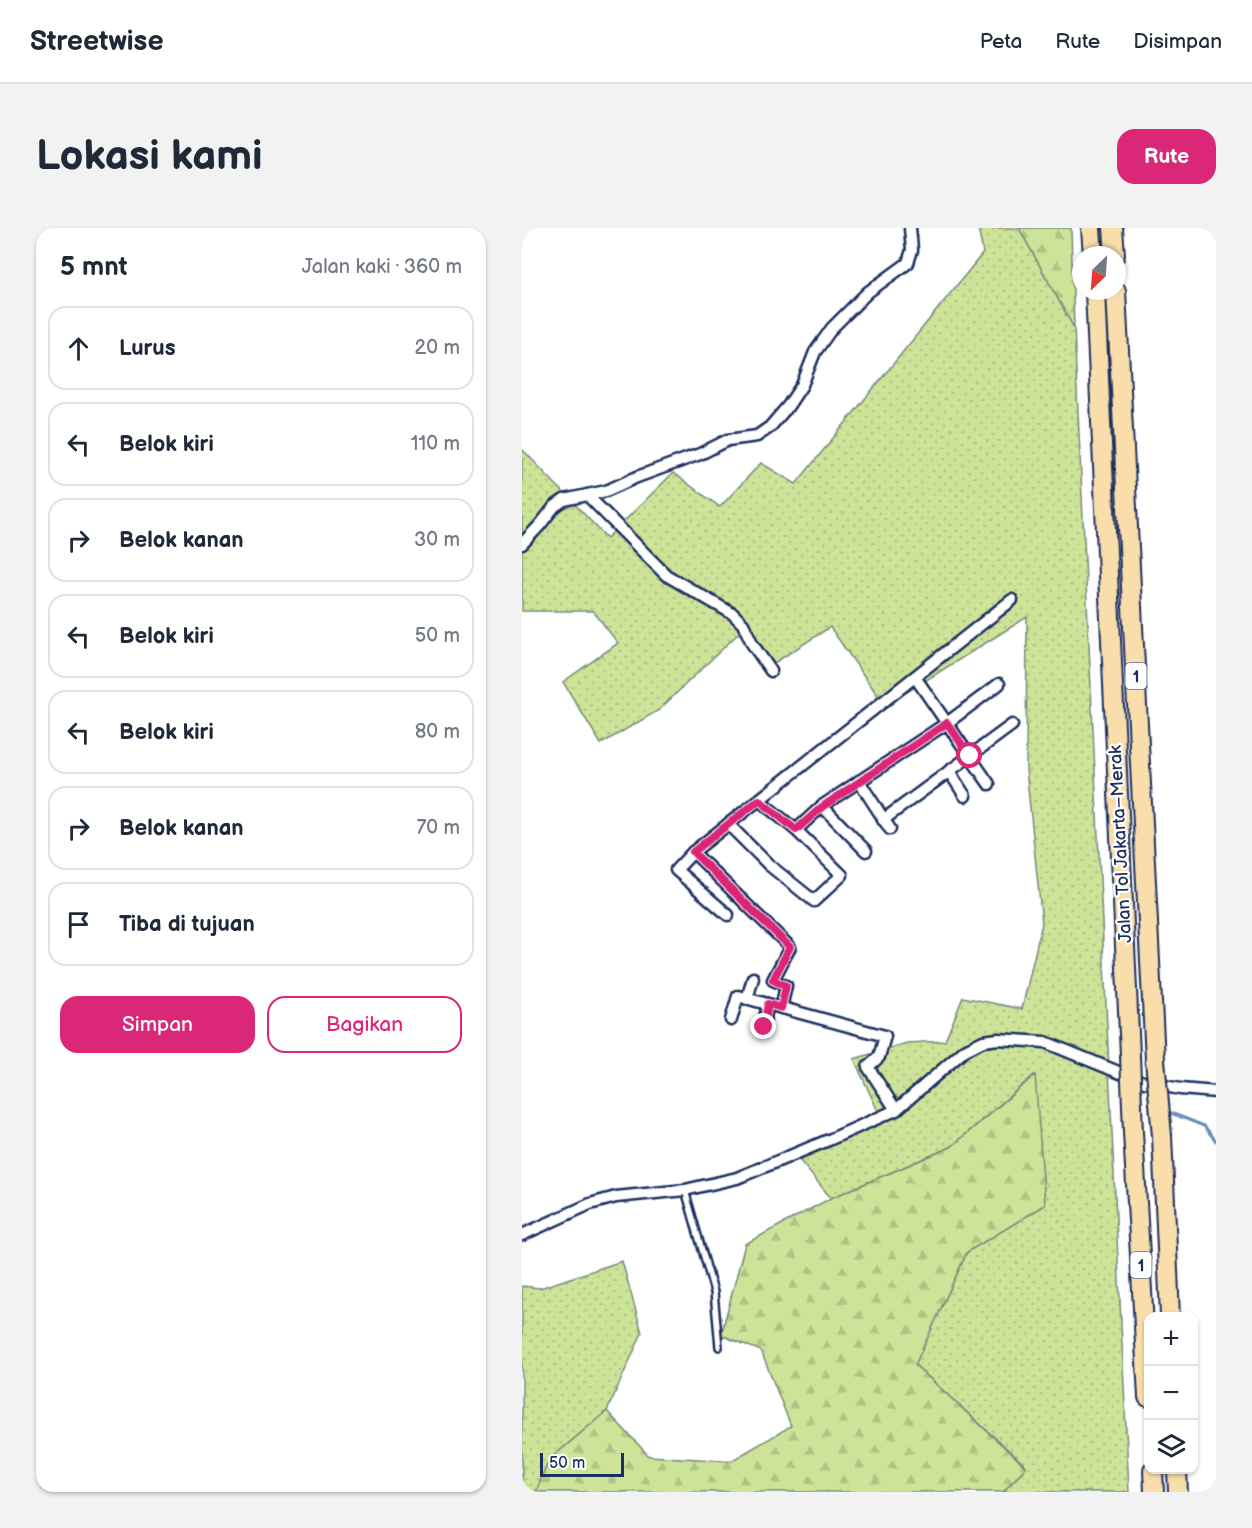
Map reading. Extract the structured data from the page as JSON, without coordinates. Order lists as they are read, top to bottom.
{
  "streets": {
    "highway": ["1", "Jalan Tol Jakarta–Merak"]
  },
  "scale_bar": "50 m",
  "north": "bottom left",
  "page": {
    "header": "Streetwise",
    "nav": ["Peta", "Rute", "Disimpan"],
    "buttons": [
      "Rute",
      ["Simpan", "Bagikan"]
    ],
    "title": "Lokasi kami",
    "heading": ["5 mnt", "Jalan kaki · 360 m"],
    "list": [
      ["Lurus", "20 m"],
      ["Belok kiri", "110 m"],
      ["Belok kanan", "30 m"],
      ["Belok kiri", "50 m"],
      ["Belok kiri", "80 m"],
      ["Belok kanan", "70 m"],
      "Tiba di tujuan"
    ],
    "map_buttons": ["+", "−"],
    "scale": "50 m"
  }
}
